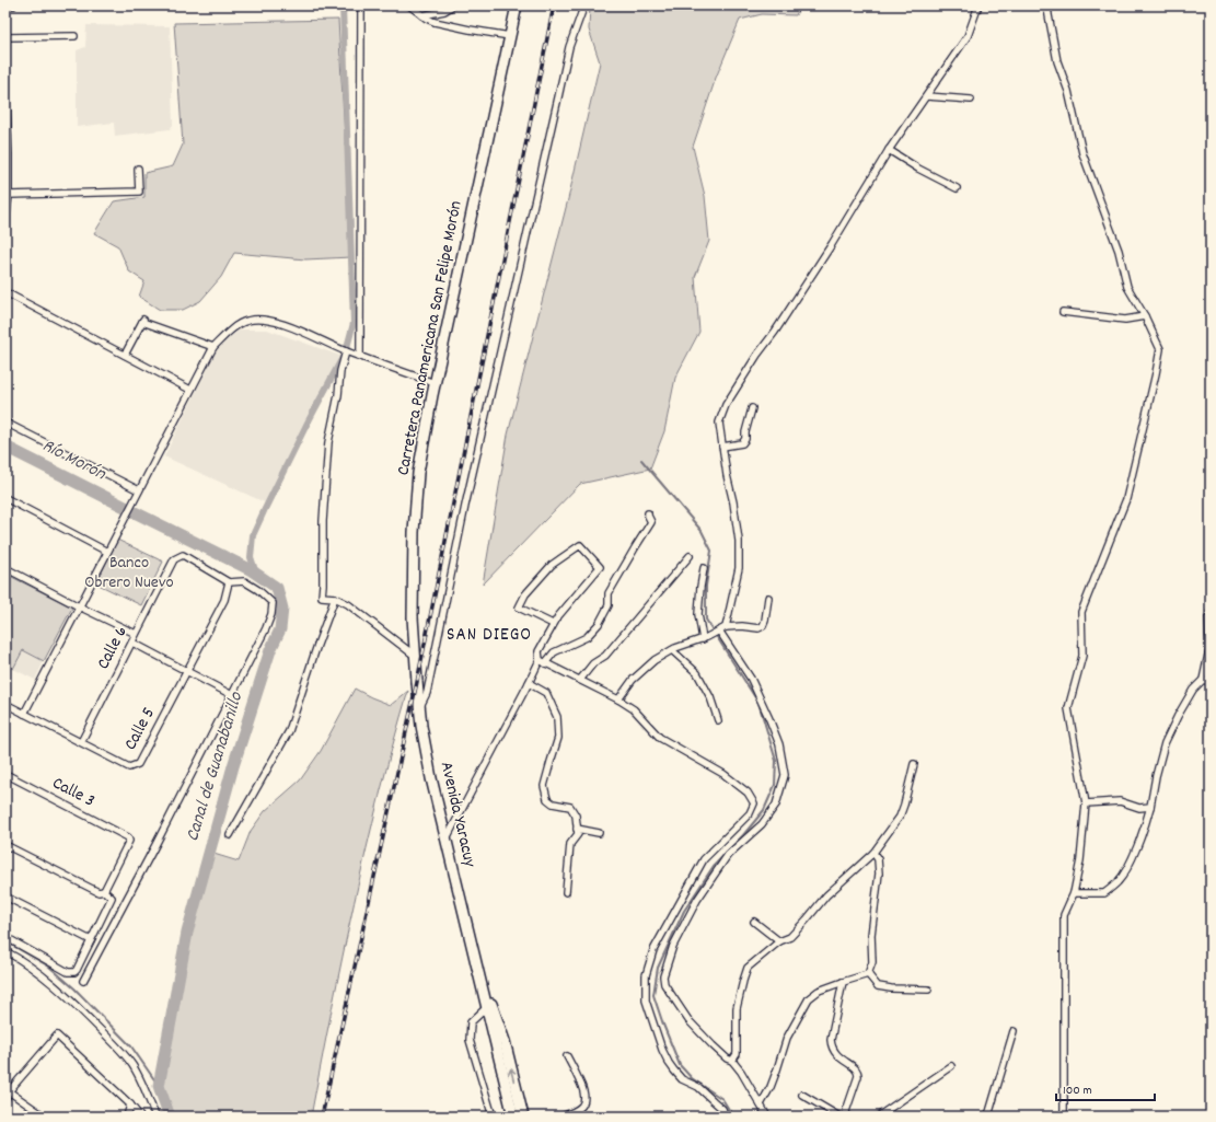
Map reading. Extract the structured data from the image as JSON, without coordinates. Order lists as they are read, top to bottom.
{
  "streets": {
    "main road": ["Carretera Panamericana San Felipe Morón", "Avenida Yaracuy"],
    "street": ["Calle 6", "Calle 5", "Calle 3"]
  },
  "crossings": [
    ["Carretera Panamericana San Felipe Morón", "Avenida Yaracuy"],
    ["Calle 6", "Calle 5"]
  ],
  "districts": ["SAN DIEGO"],
  "water": ["Río Morón", "Canal de Guanabanillo"],
  "parks": ["Banco Obrero Nuevo"],
  "scale_bar": "100 m"
}
